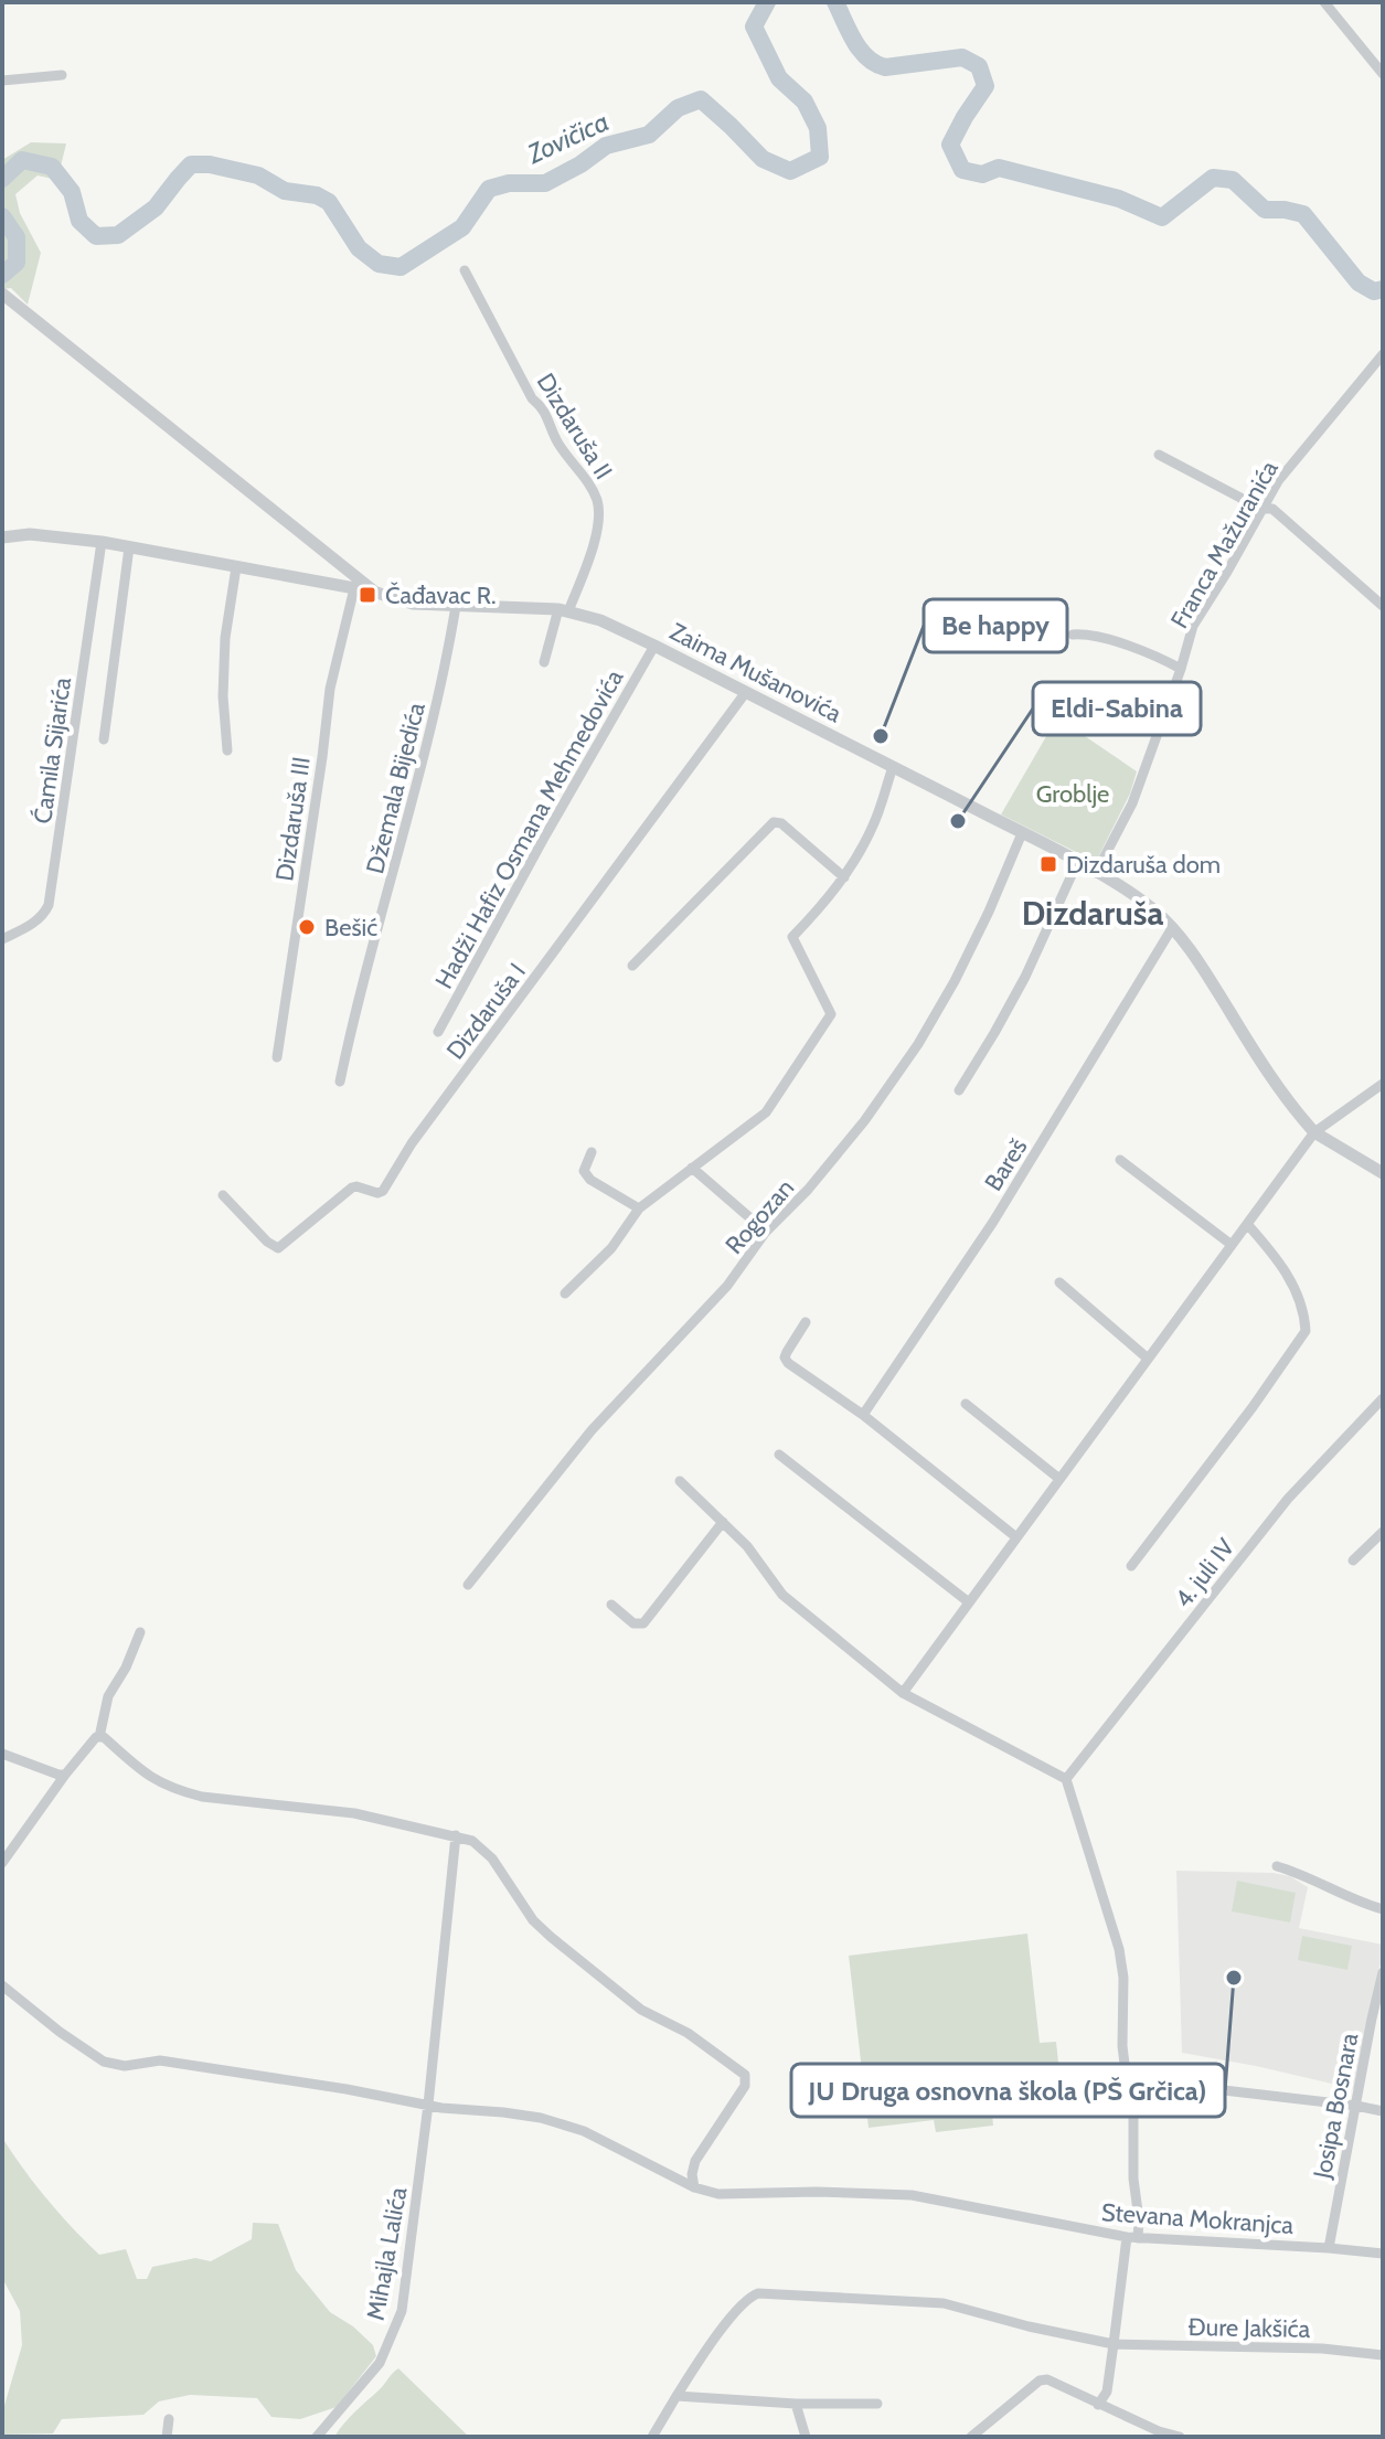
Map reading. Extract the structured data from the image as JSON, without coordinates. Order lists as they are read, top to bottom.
{
  "streets": {
    "street": [
      "Dizdaruša II",
      "Franca Mažuranića",
      "Zaima Mušanovića",
      "Ćamila Sijarića",
      "Džemala Bijedića",
      "Dizdaruša III",
      "Hadži Hafiz Osmana Mehmedovića",
      "Dizdaruša I",
      "Bareš",
      "Rogozan",
      "4. juli IV",
      "Josipa Bosnara",
      "Stevana Mokranjca",
      "Mihajla Lalića",
      "Đure Jakšića"
    ]
  },
  "crossings": [
    ["Dizdaruša II", "Zaima Mušanovića"],
    ["Franca Mažuranića", "Zaima Mušanovića"],
    ["Zaima Mušanovića", "Ćamila Sijarića"],
    ["Zaima Mušanovića", "Džemala Bijedića"],
    ["Zaima Mušanovića", "Dizdaruša III"],
    ["Zaima Mušanovića", "Hadži Hafiz Osmana Mehmedovića"],
    ["Zaima Mušanovića", "Dizdaruša I"],
    ["Zaima Mušanovića", "Bareš"],
    ["Zaima Mušanovića", "Rogozan"],
    ["Josipa Bosnara", "Stevana Mokranjca"],
    ["Stevana Mokranjca", "Mihajla Lalića"]
  ],
  "districts": ["Dizdaruša"],
  "water": ["Zovičica"],
  "parks": ["Groblje"],
  "places": {
    "transit": ["Čađavac R.", "Dizdaruša dom"],
    "other": [
      "Be happy",
      "Eldi-Sabina",
      "Bešić",
      "JU Druga osnovna škola (PŠ Grčica)"
    ]
  }
}
